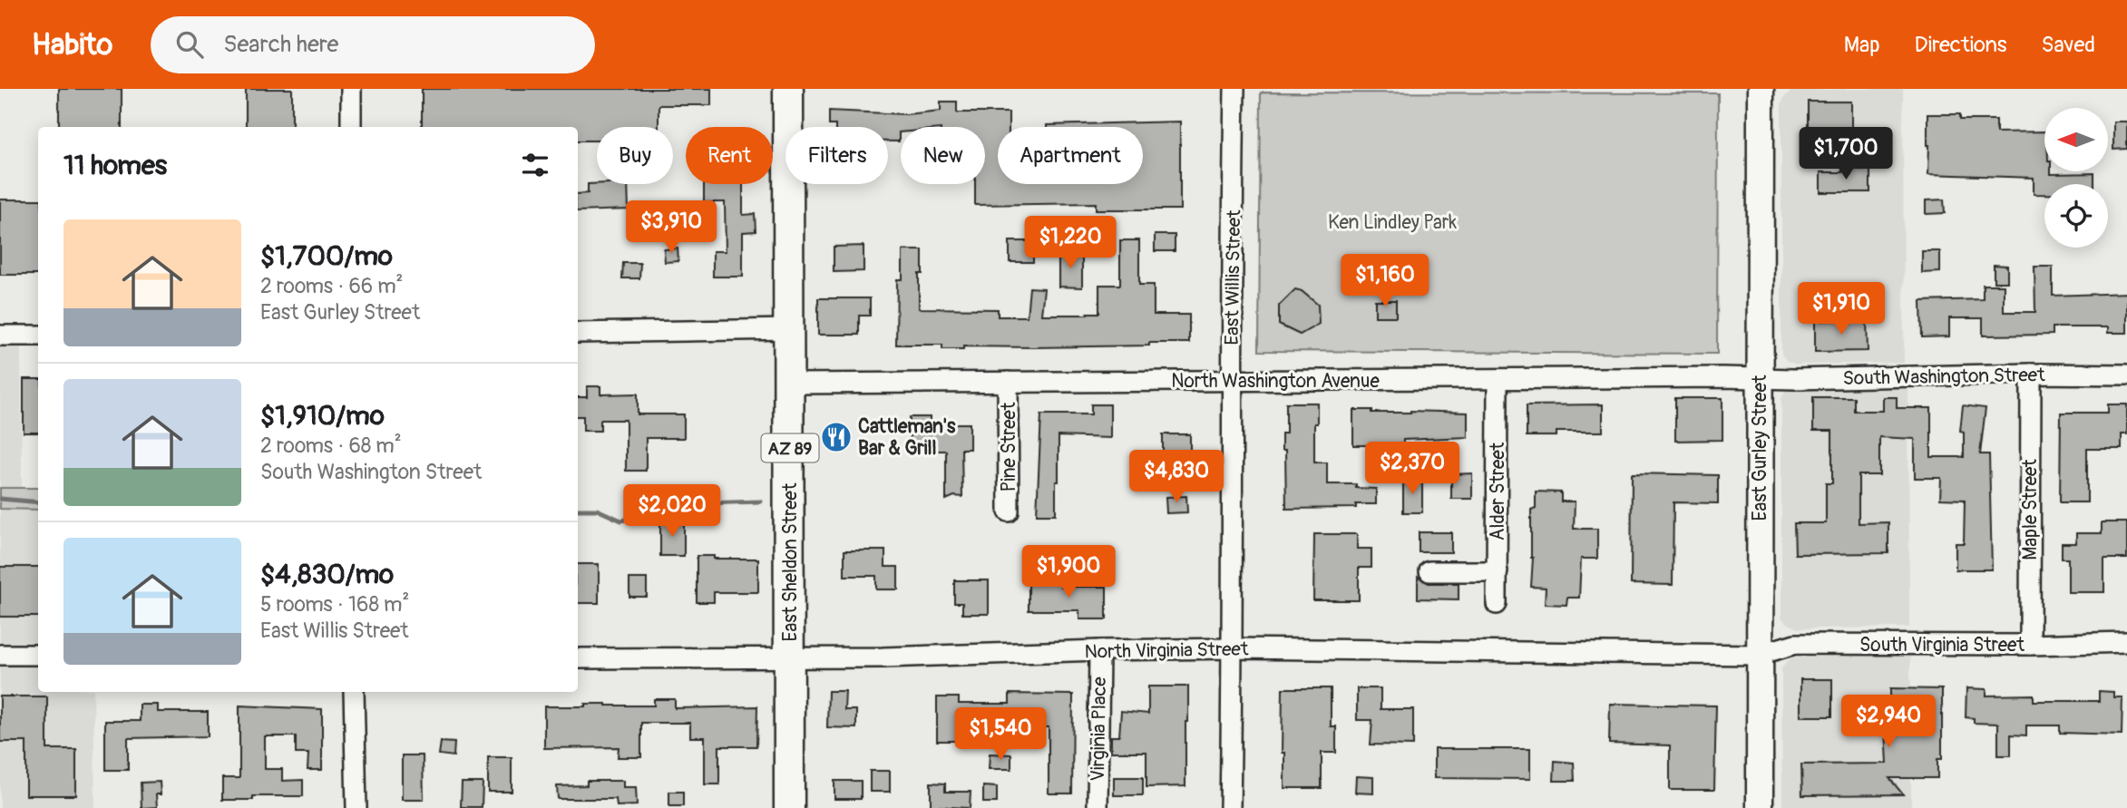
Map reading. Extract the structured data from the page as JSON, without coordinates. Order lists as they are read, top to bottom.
{
  "streets": {
    "main road": ["AZ 89", "East Gurley Street", "East Sheldon Street"],
    "street": [
      "East Willis Street",
      "South Washington Street",
      "North Washington Avenue",
      "Pine Street",
      "Alder Street",
      "Maple Street",
      "South Virginia Street",
      "North Virginia Street",
      "Virginia Place"
    ]
  },
  "crossings": [
    ["East Willis Street", "North Washington Avenue"],
    ["East Willis Street", "North Virginia Street"],
    ["South Washington Street", "North Washington Avenue"],
    ["South Washington Street", "East Gurley Street"],
    ["South Washington Street", "Maple Street"],
    ["North Washington Avenue", "Pine Street"],
    ["North Washington Avenue", "East Gurley Street"],
    ["North Washington Avenue", "Alder Street"],
    ["North Washington Avenue", "East Sheldon Street"],
    ["East Gurley Street", "South Virginia Street"],
    ["East Gurley Street", "North Virginia Street"],
    ["Maple Street", "South Virginia Street"],
    ["East Sheldon Street", "North Virginia Street"],
    ["South Virginia Street", "North Virginia Street"],
    ["North Virginia Street", "Virginia Place"]
  ],
  "parks": ["Ken Lindley Park"],
  "places": {
    "restaurant": ["Cattleman's Bar & Grill"]
  },
  "north": "left",
  "page": {
    "header": "Habito",
    "search": "Search here",
    "nav": ["Map", "Directions", "Saved"],
    "price": [
      "$1,700",
      "$3,910",
      "$1,220",
      "$1,160",
      "$1,910",
      "$2,370",
      "$4,830",
      "$2,020",
      "$1,900",
      "$2,940",
      "$1,540"
    ],
    "chip": [
      "Buy",
      "Rent",
      "Filters",
      "New",
      "Apartment"
    ],
    "heading": "11 homes",
    "list": [
      {
        "name": "$1,700/mo",
        "note": "2 rooms · 66 m² · East Gurley Street"
      },
      {
        "name": "$1,910/mo",
        "note": "2 rooms · 68 m² · South Washington Street"
      },
      {
        "name": "$4,830/mo",
        "note": "5 rooms · 168 m² · East Willis Street"
      }
    ]
  }
}
